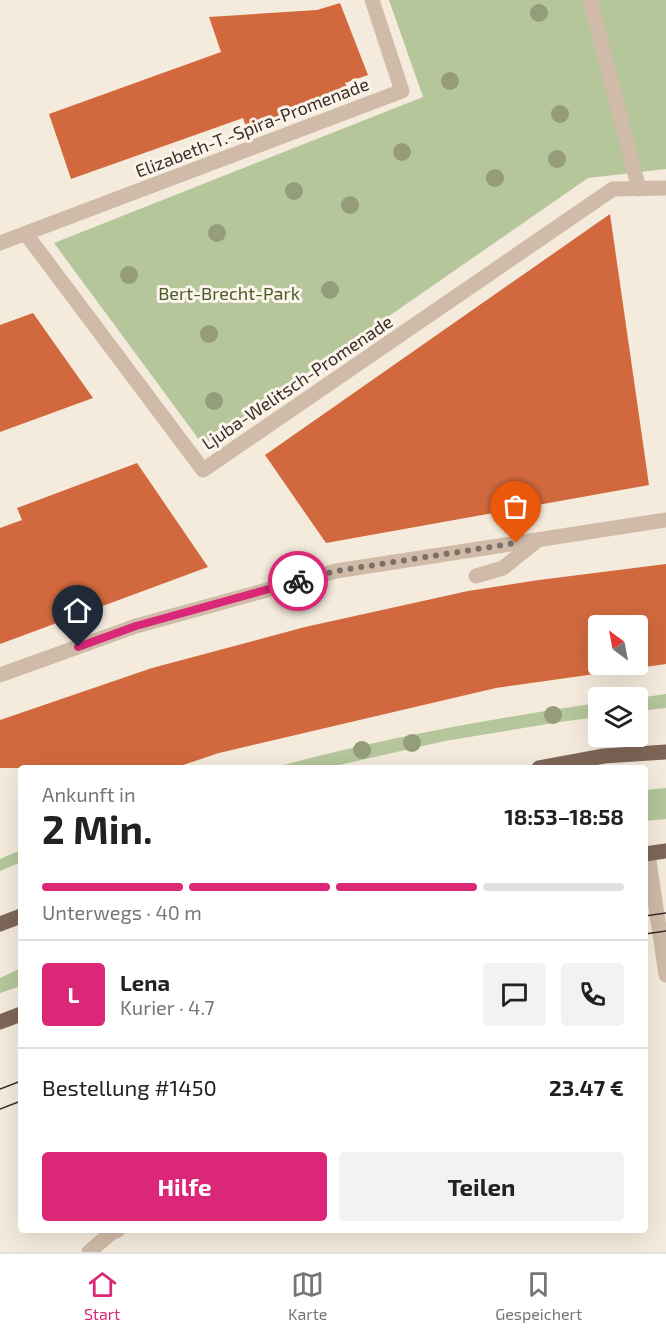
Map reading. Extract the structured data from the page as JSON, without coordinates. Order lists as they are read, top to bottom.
{
  "streets": {
    "street": ["Elizabeth-T.-Spira-Promenade", "Ljuba-Welitsch-Promenade"]
  },
  "crossings": [
    ["Elizabeth-T.-Spira-Promenade", "Ljuba-Welitsch-Promenade"]
  ],
  "parks": ["Bert-Brecht-Park"],
  "north": "top left",
  "page": {
    "heading": ["2 Min.", "Ankunft in", "18:53–18:58"],
    "panel": [
      "Lena",
      "Kurier · 4.7",
      "Bestellung #1450",
      "23.47 €"
    ],
    "bar": "Unterwegs · 40 m",
    "round": "L",
    "buttons": ["Hilfe", "Teilen"],
    "tabs": ["Start", "Karte", "Gespeichert"]
  }
}
